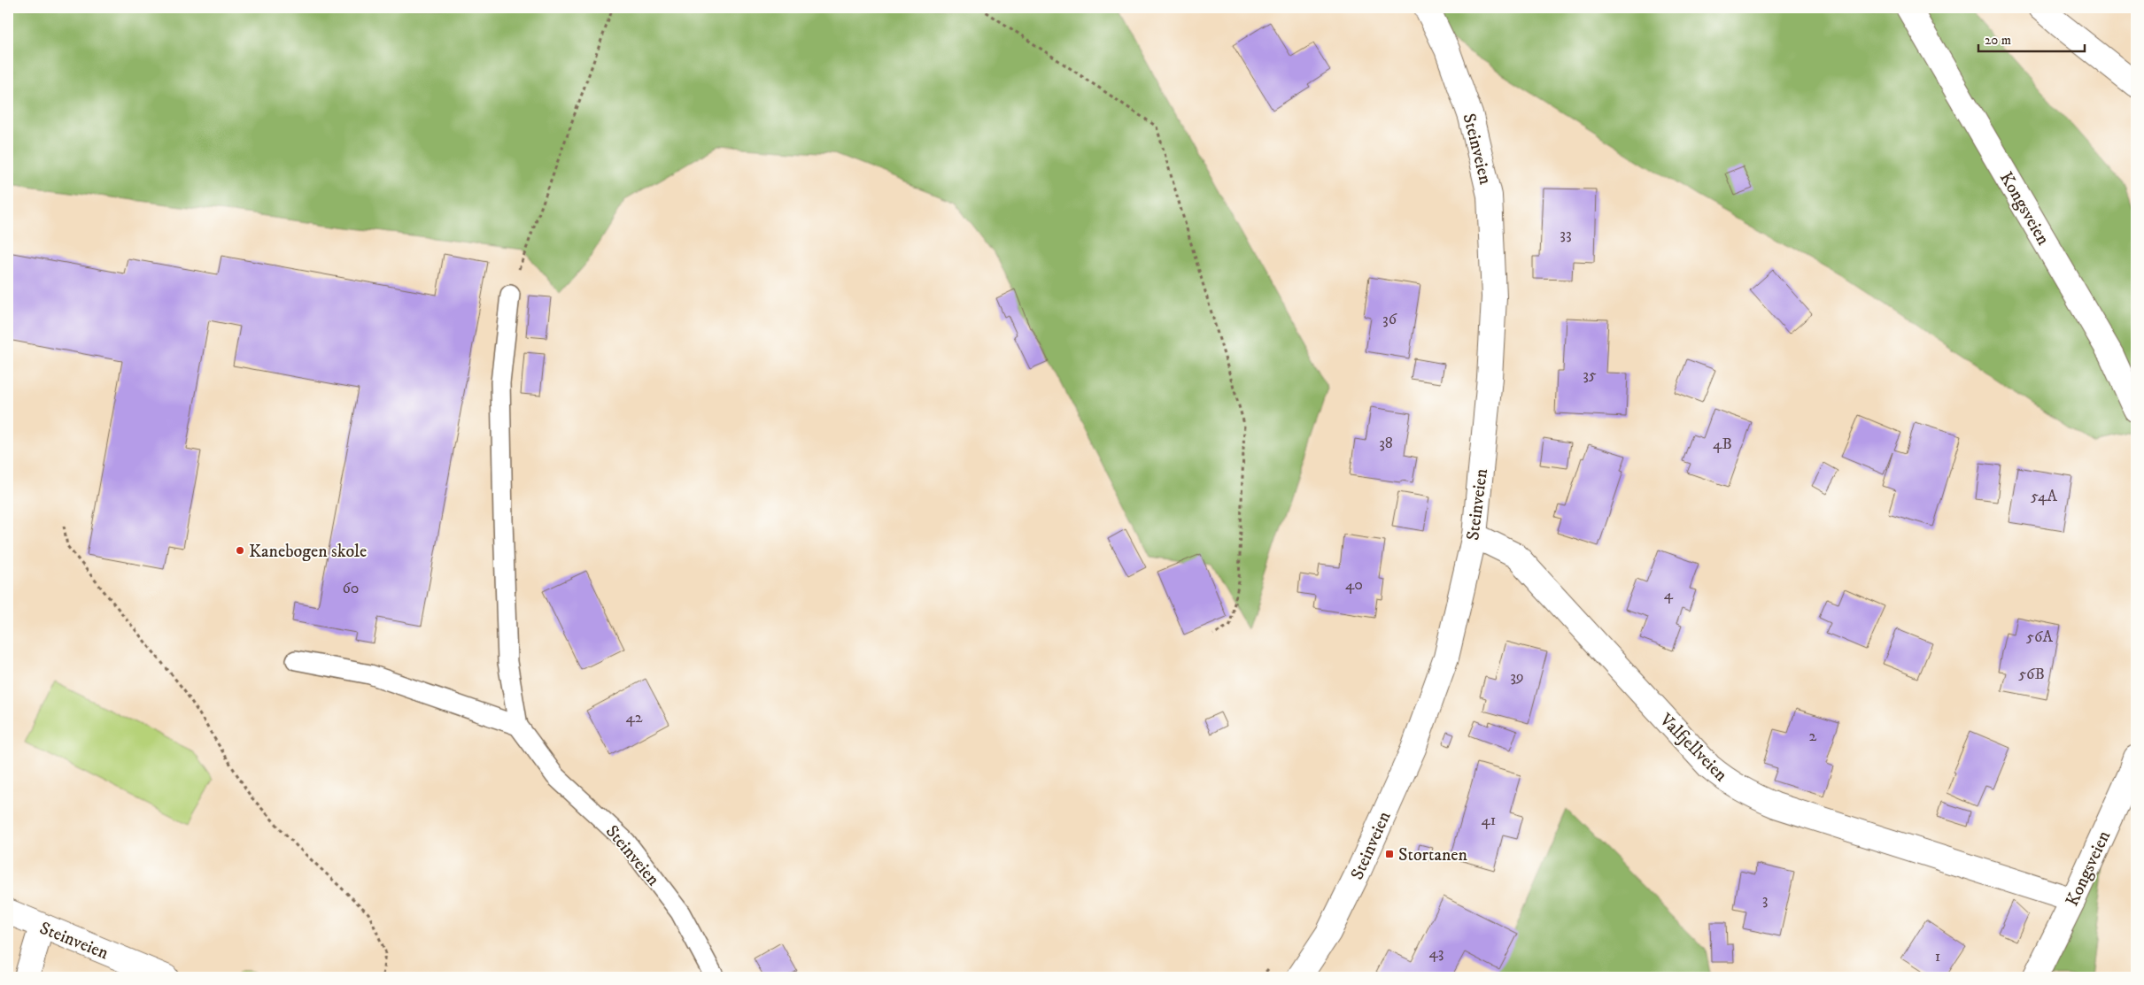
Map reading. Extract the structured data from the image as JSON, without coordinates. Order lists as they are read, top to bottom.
{
  "streets": {
    "street": ["Steinveien", "Kongsveien", "Valfjellveien"]
  },
  "crossings": [
    ["Steinveien", "Valfjellveien"],
    ["Kongsveien", "Valfjellveien"]
  ],
  "places": {
    "other": ["Kanebogen skole"],
    "transit": ["Stortanen"]
  },
  "house_numbers": [
    "33",
    "36",
    "35",
    "38",
    "4B",
    "54A",
    "40",
    "60",
    "4",
    "56A",
    "56B",
    "39",
    "42",
    "2",
    "41",
    "3",
    "43",
    "1"
  ],
  "scale_bar": "20 m"
}
